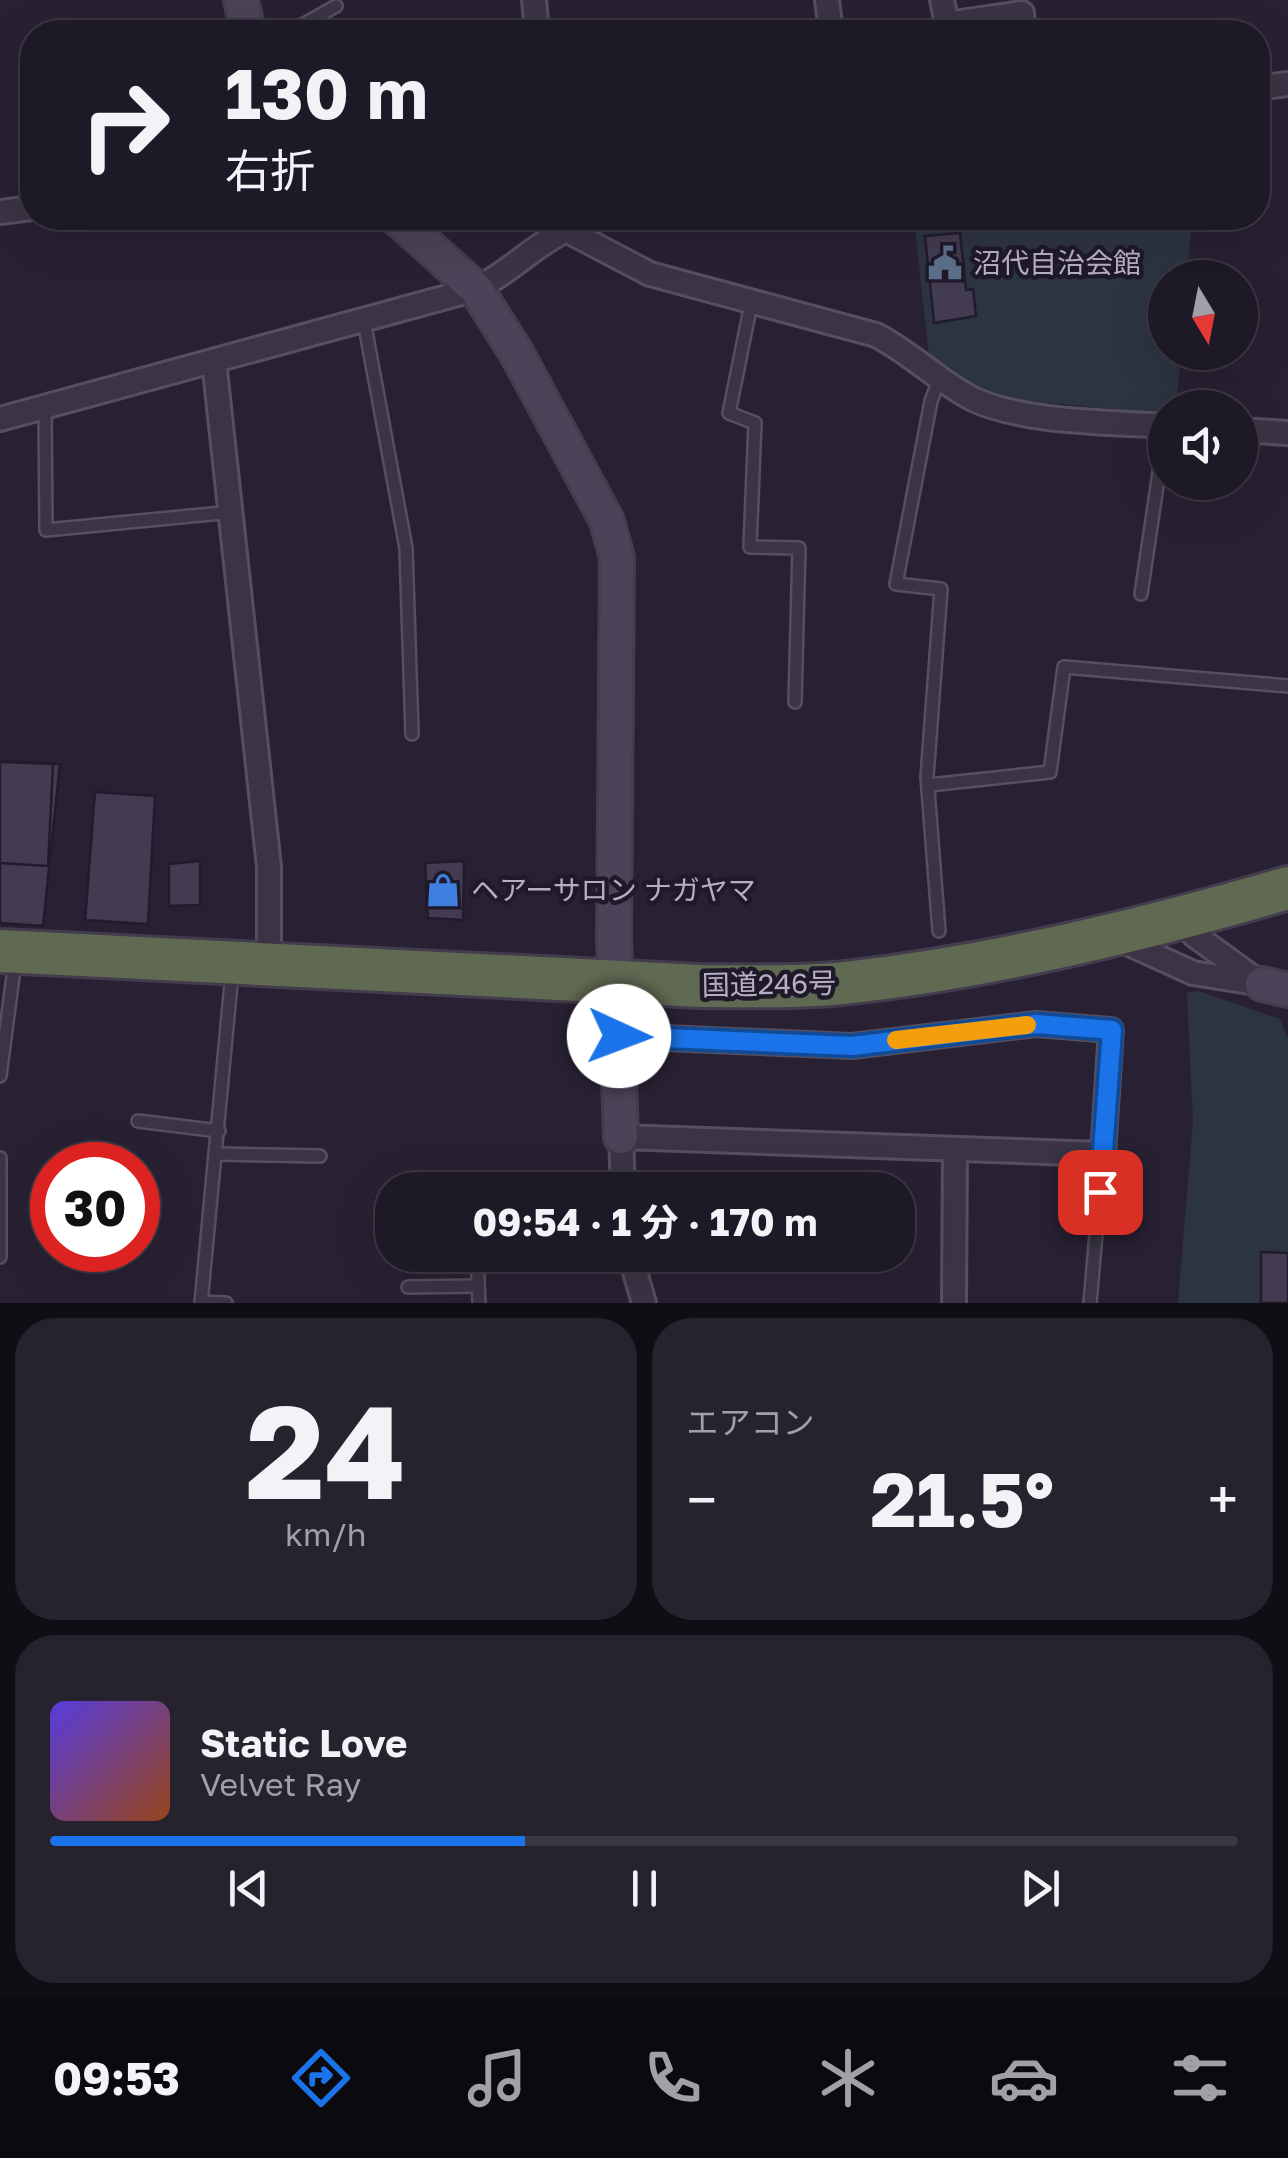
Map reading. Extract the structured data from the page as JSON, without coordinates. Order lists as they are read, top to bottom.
{
  "streets": {
    "highway": ["国道246号"]
  },
  "places": {
    "public building": ["沼代自治会館"],
    "shop": ["ヘアーサロン ナガヤマ"]
  },
  "north": "bottom",
  "page": {
    "turn": ["130 m", "右折"],
    "limit": "30",
    "trip": "09:54 · 1 分 · 170 m",
    "tile": [
      ["24", "km/h"],
      "エアコン"
    ],
    "heat": ["−", "21.5°", "+"],
    "song": ["Static Love", "Velvet Ray"],
    "tabs": "09:53"
  }
}
